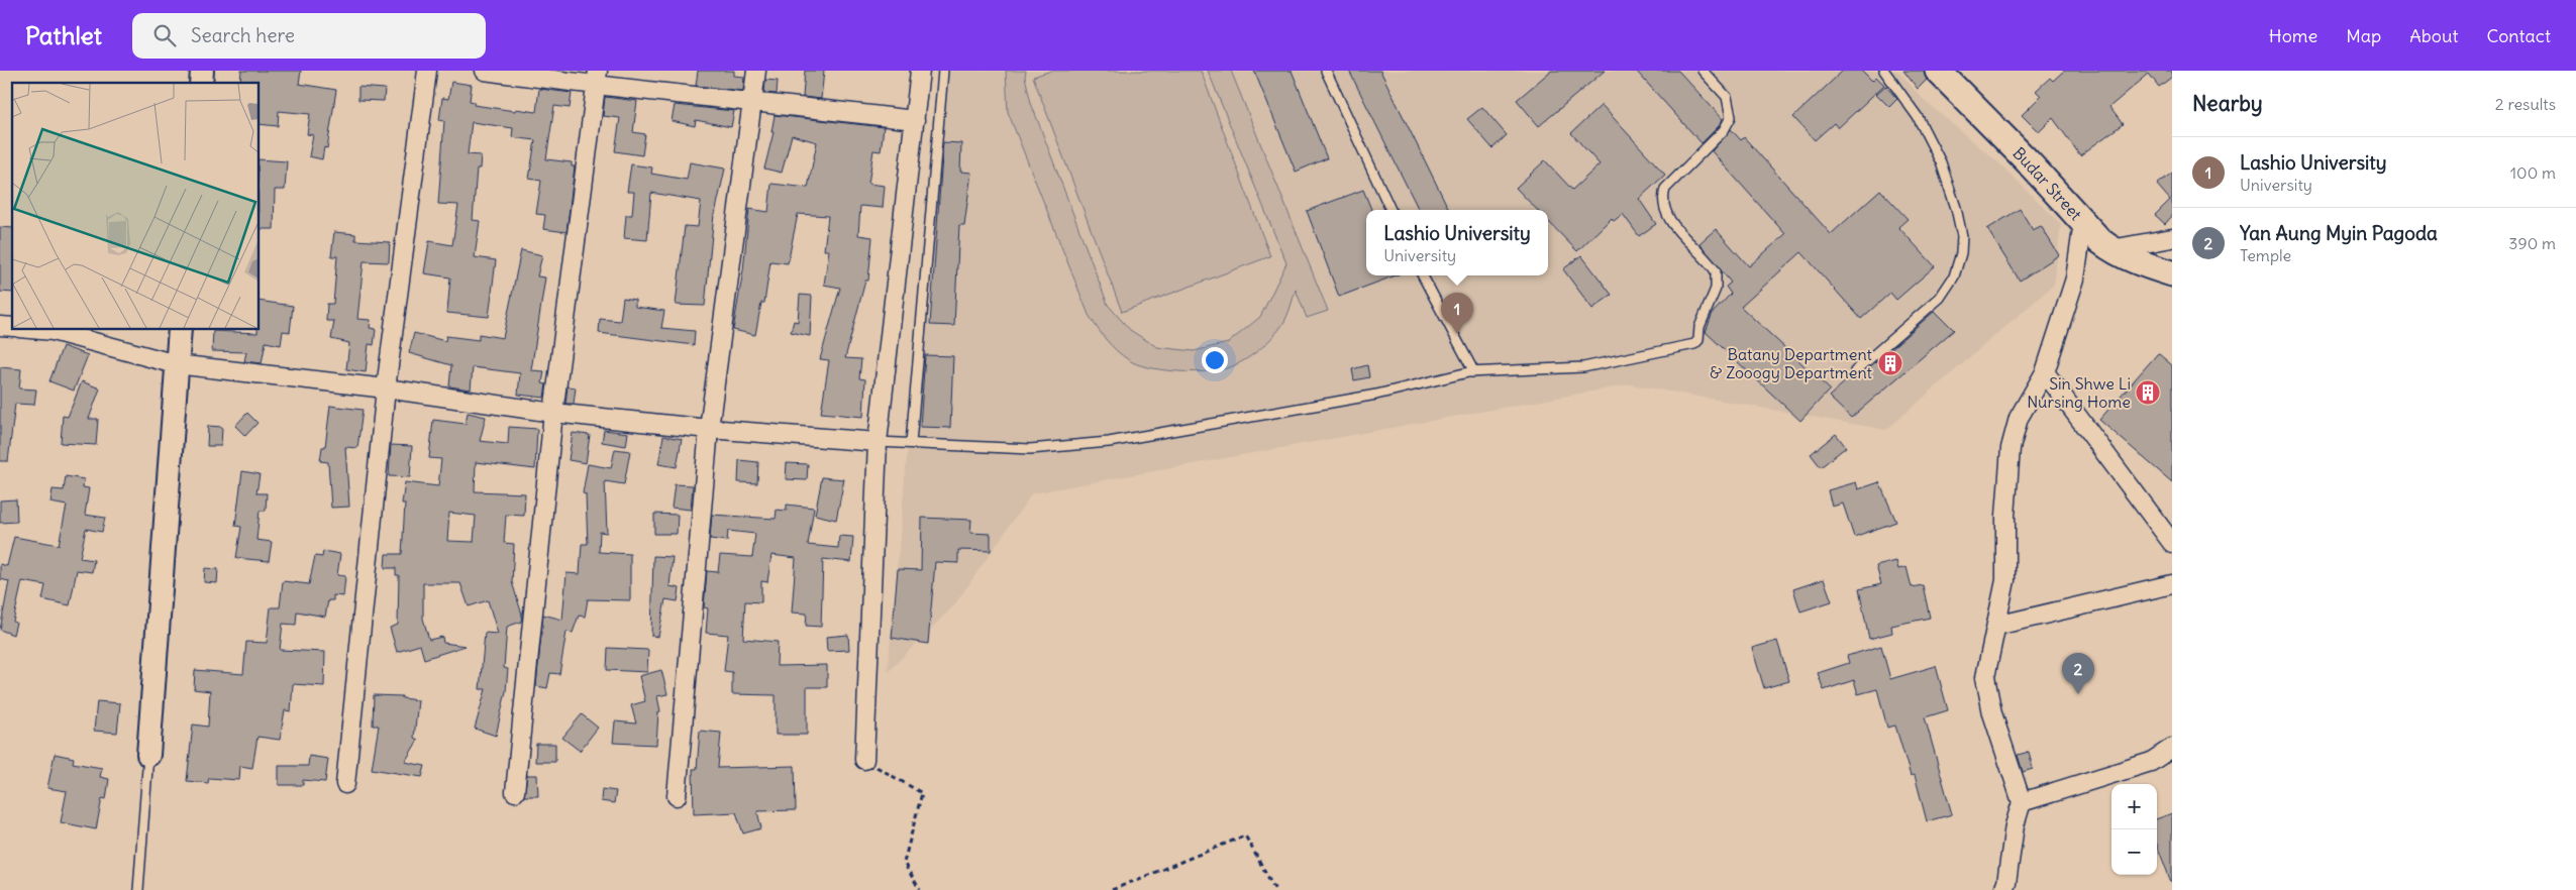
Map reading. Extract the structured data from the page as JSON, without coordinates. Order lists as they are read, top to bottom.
{
  "streets": {
    "main road": ["Budar Street"]
  },
  "places": {
    "building": ["Batany Department & Zooogy Department", "Sin Shwe Li Nursing Home"]
  },
  "page": {
    "header": "Pathlet",
    "search": "Search here",
    "nav": [
      "Home",
      "Map",
      "About",
      "Contact"
    ],
    "heading": ["Nearby", "2 results"],
    "list": [
      {
        "mark": "1",
        "name": "Lashio University",
        "note": "University",
        "value": "100 m"
      },
      {
        "mark": "2",
        "name": "Yan Aung Myin Pagoda",
        "note": "Temple",
        "value": "390 m"
      }
    ],
    "popup": ["Lashio University", "University"],
    "pins": ["1", "2"],
    "map_buttons": ["+", "−"]
  }
}
